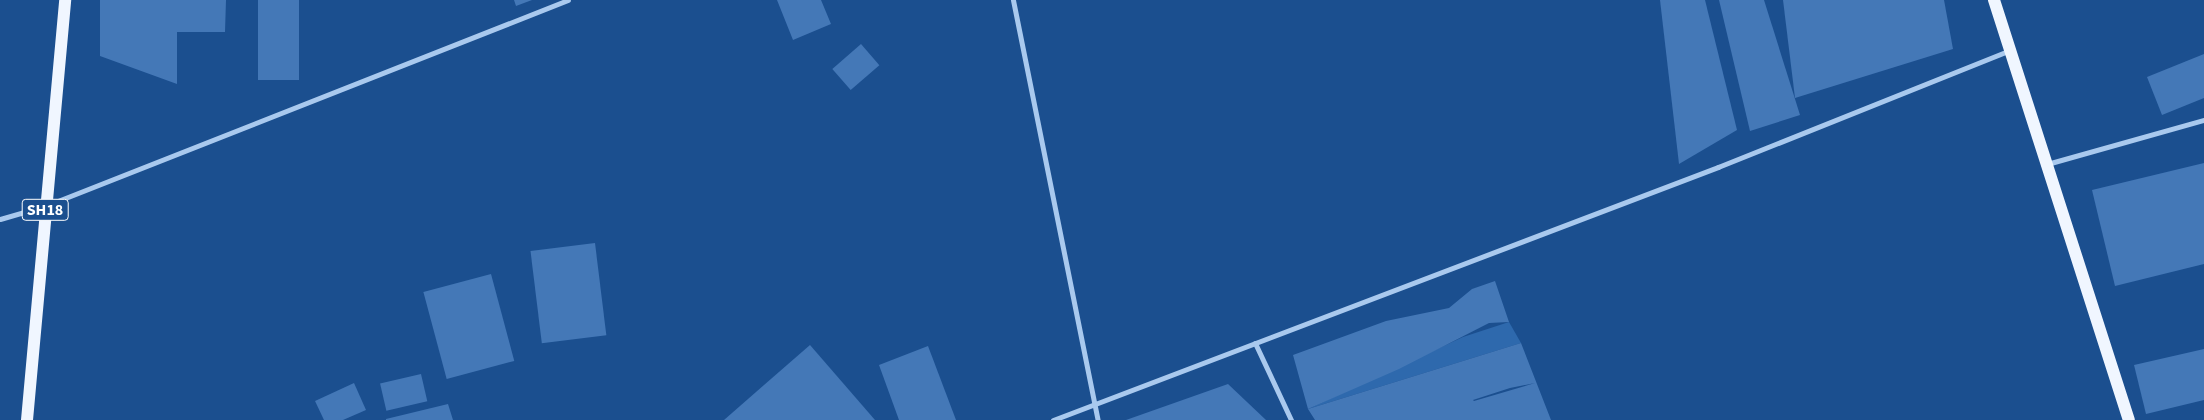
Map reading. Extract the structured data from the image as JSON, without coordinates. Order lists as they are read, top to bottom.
{
  "streets": {
    "main road": ["SH18"]
  }
}
